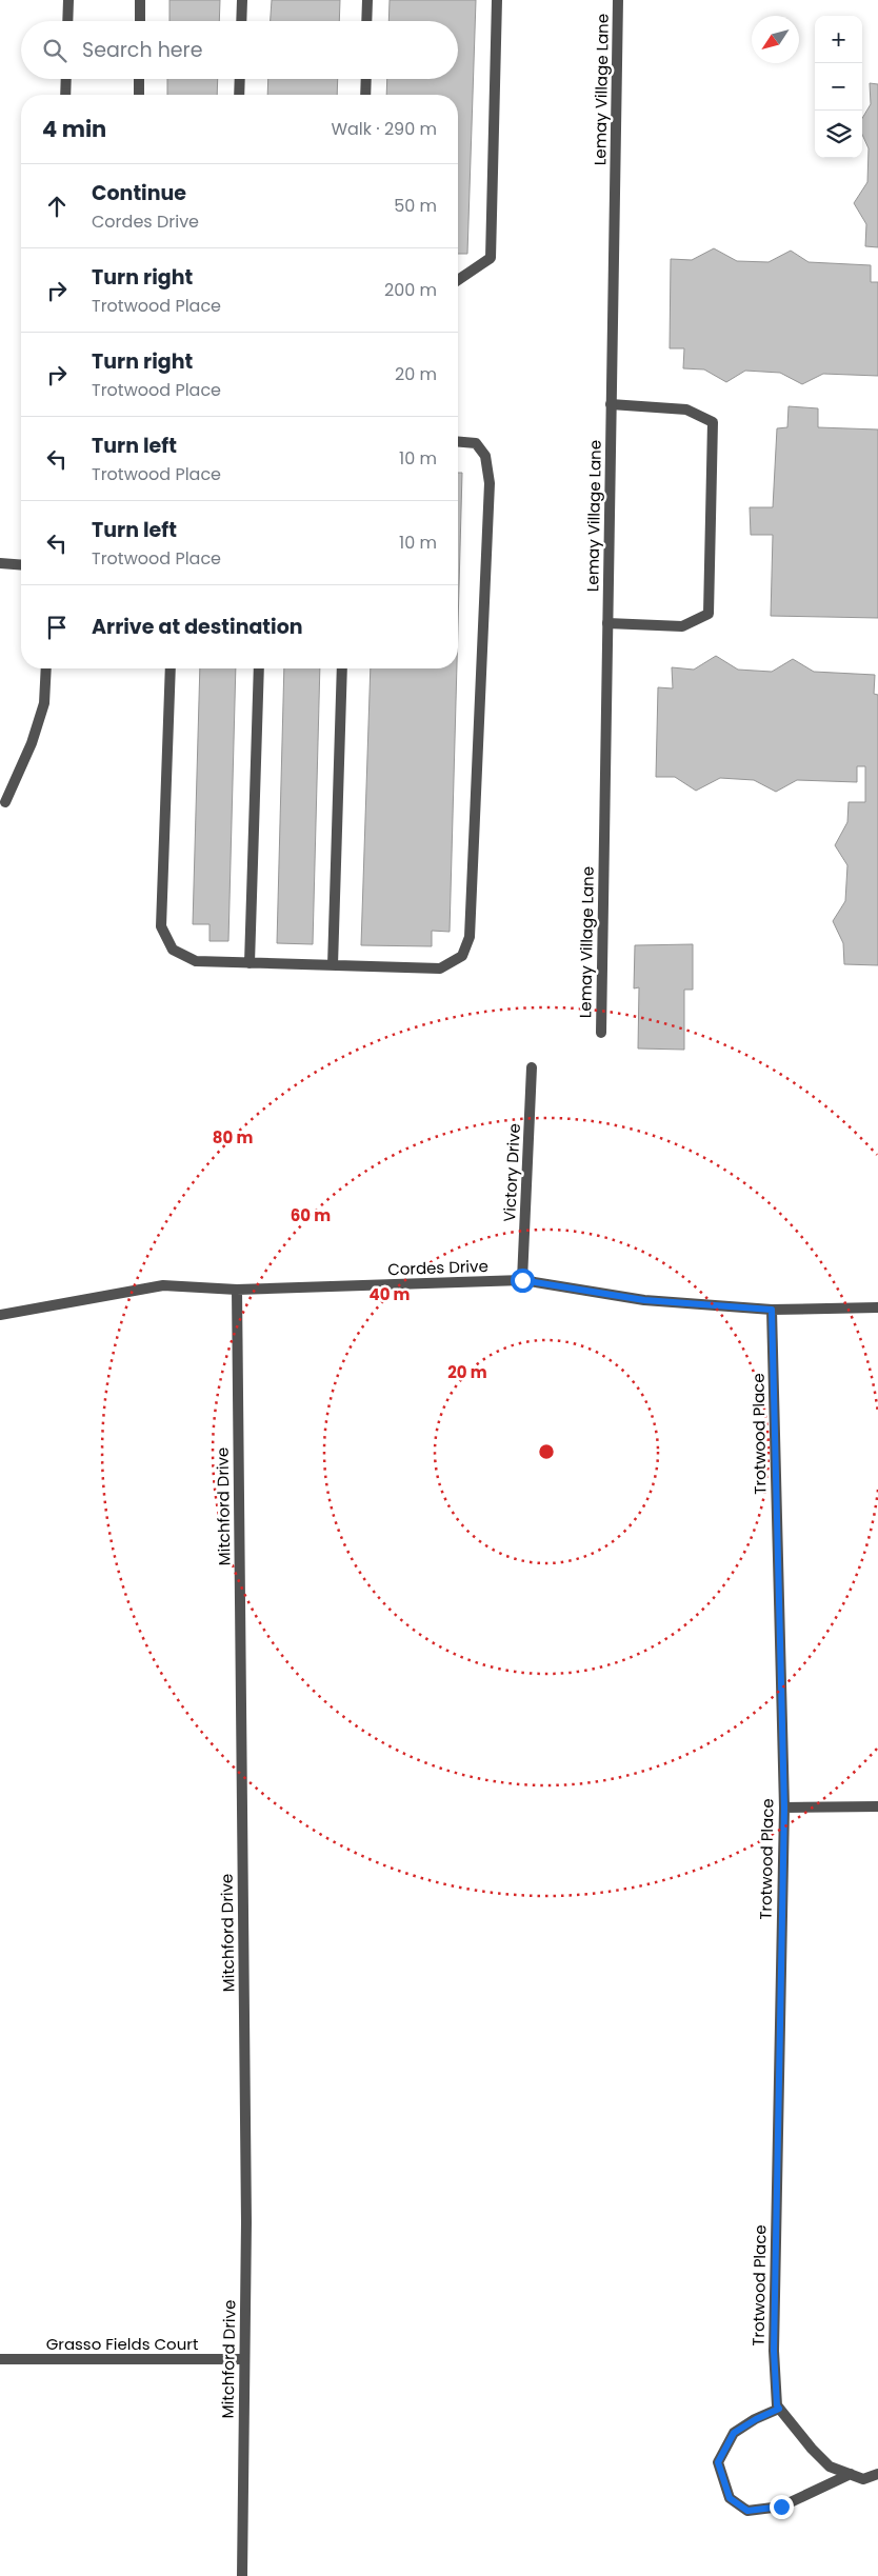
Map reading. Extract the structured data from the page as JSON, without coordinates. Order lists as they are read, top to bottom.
{
  "streets": {
    "street": [
      "Lemay Village Lane",
      "Victory Drive",
      "Cordes Drive",
      "Trotwood Place",
      "Mitchford Drive",
      "Grasso Fields Court"
    ]
  },
  "crossings": [
    ["Victory Drive", "Cordes Drive"],
    ["Cordes Drive", "Trotwood Place"],
    ["Cordes Drive", "Mitchford Drive"],
    ["Mitchford Drive", "Grasso Fields Court"]
  ],
  "north": "bottom left",
  "page": {
    "map_buttons": ["+", "−"],
    "search": "Search here",
    "heading": ["4 min", "Walk · 290 m"],
    "list": [
      ["Continue", "Cordes Drive", "50 m"],
      ["Turn right", "Trotwood Place", "200 m"],
      ["Turn right", "Trotwood Place", "20 m"],
      ["Turn left", "Trotwood Place", "10 m"],
      ["Turn left", "Trotwood Place", "10 m"],
      "Arrive at destination"
    ]
  },
  "rings": [
    "80 m",
    "60 m",
    "40 m",
    "20 m"
  ]
}
